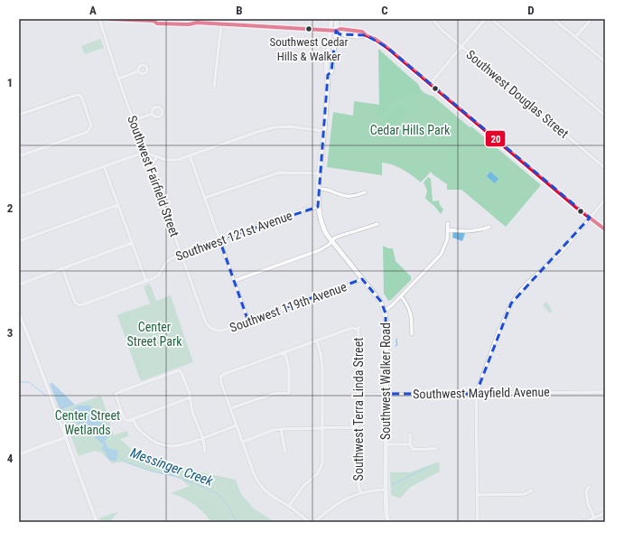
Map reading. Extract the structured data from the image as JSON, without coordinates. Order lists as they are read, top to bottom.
{
  "streets": {
    "main road": ["Southwest Walker Road"],
    "street": [
      "Southwest Douglas Street",
      "Southwest Fairfield Street",
      "Southwest 121st Avenue",
      "Southwest 119th Avenue",
      "Southwest Mayfield Avenue",
      "Southwest Terra Linda Street"
    ]
  },
  "crossings": [
    ["Southwest Fairfield Street", "Southwest 121st Avenue"],
    ["Southwest Fairfield Street", "Southwest 119th Avenue"],
    ["Southwest 121st Avenue", "Southwest Walker Road"],
    ["Southwest 119th Avenue", "Southwest Walker Road"],
    ["Southwest Walker Road", "Southwest Mayfield Avenue"],
    ["Southwest Mayfield Avenue", "Southwest Terra Linda Street"]
  ],
  "water": ["Messinger Creek"],
  "parks": ["Cedar Hills Park", "Center Street Park", "Center Street Wetlands"],
  "places": ["Southwest Cedar Hills & Walker"],
  "lines": ["transit line 20"],
  "grid": {
    "columns": [
      "A",
      "B",
      "C",
      "D"
    ],
    "rows": [
      "1",
      "2",
      "3",
      "4"
    ]
  }
}
